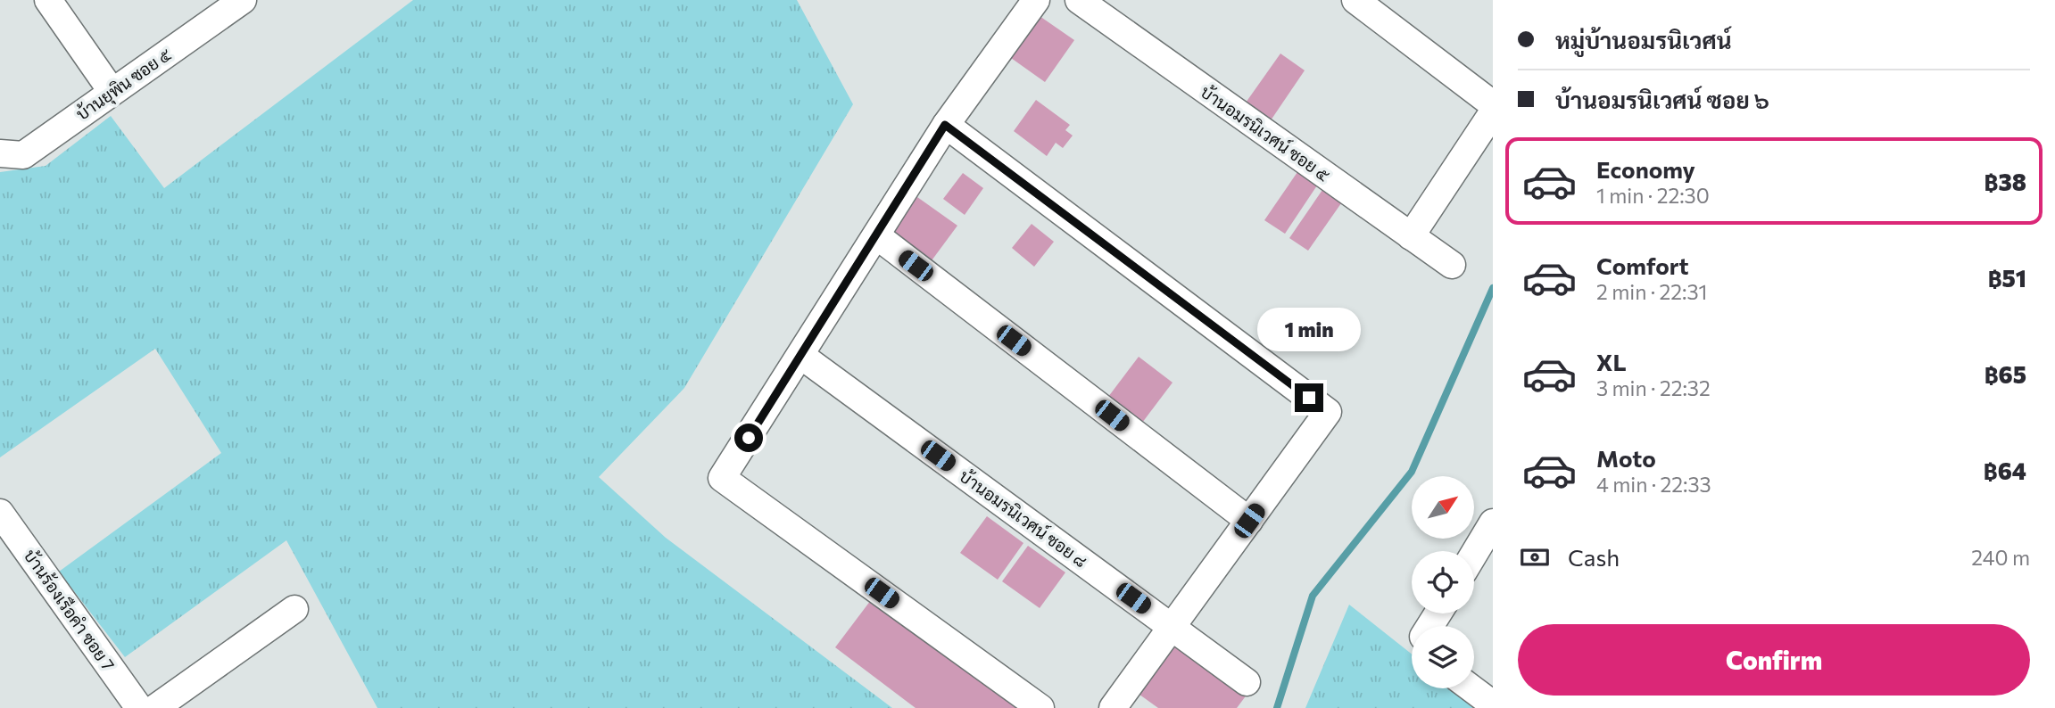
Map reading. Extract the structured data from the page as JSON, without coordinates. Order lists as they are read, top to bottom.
{
  "streets": {
    "street": [
      "บ้านยุพิน ซอย ๕",
      "บ้านอมรนิเวศน์ ซอย ๕",
      "บ้านอมรนิเวศน์ ซอย ๘",
      "บ้านร้องเรือคำ ซอย 7"
    ]
  },
  "north": "top right",
  "page": {
    "banner": ["หมู่บ้านอมรนิเวศน์", "บ้านอมรนิเวศน์ ซอย ๖"],
    "list": [
      {
        "name": "Economy",
        "note": "1 min · 22:30",
        "value": "฿38"
      },
      {
        "name": "Comfort",
        "note": "2 min · 22:31",
        "value": "฿51"
      },
      {
        "name": "XL",
        "note": "3 min · 22:32",
        "value": "฿65"
      },
      {
        "name": "Moto",
        "note": "4 min · 22:33",
        "value": "฿64"
      }
    ],
    "bubble": "1 min",
    "pay": ["Cash", "240 m"],
    "buttons": "Confirm"
  }
}
